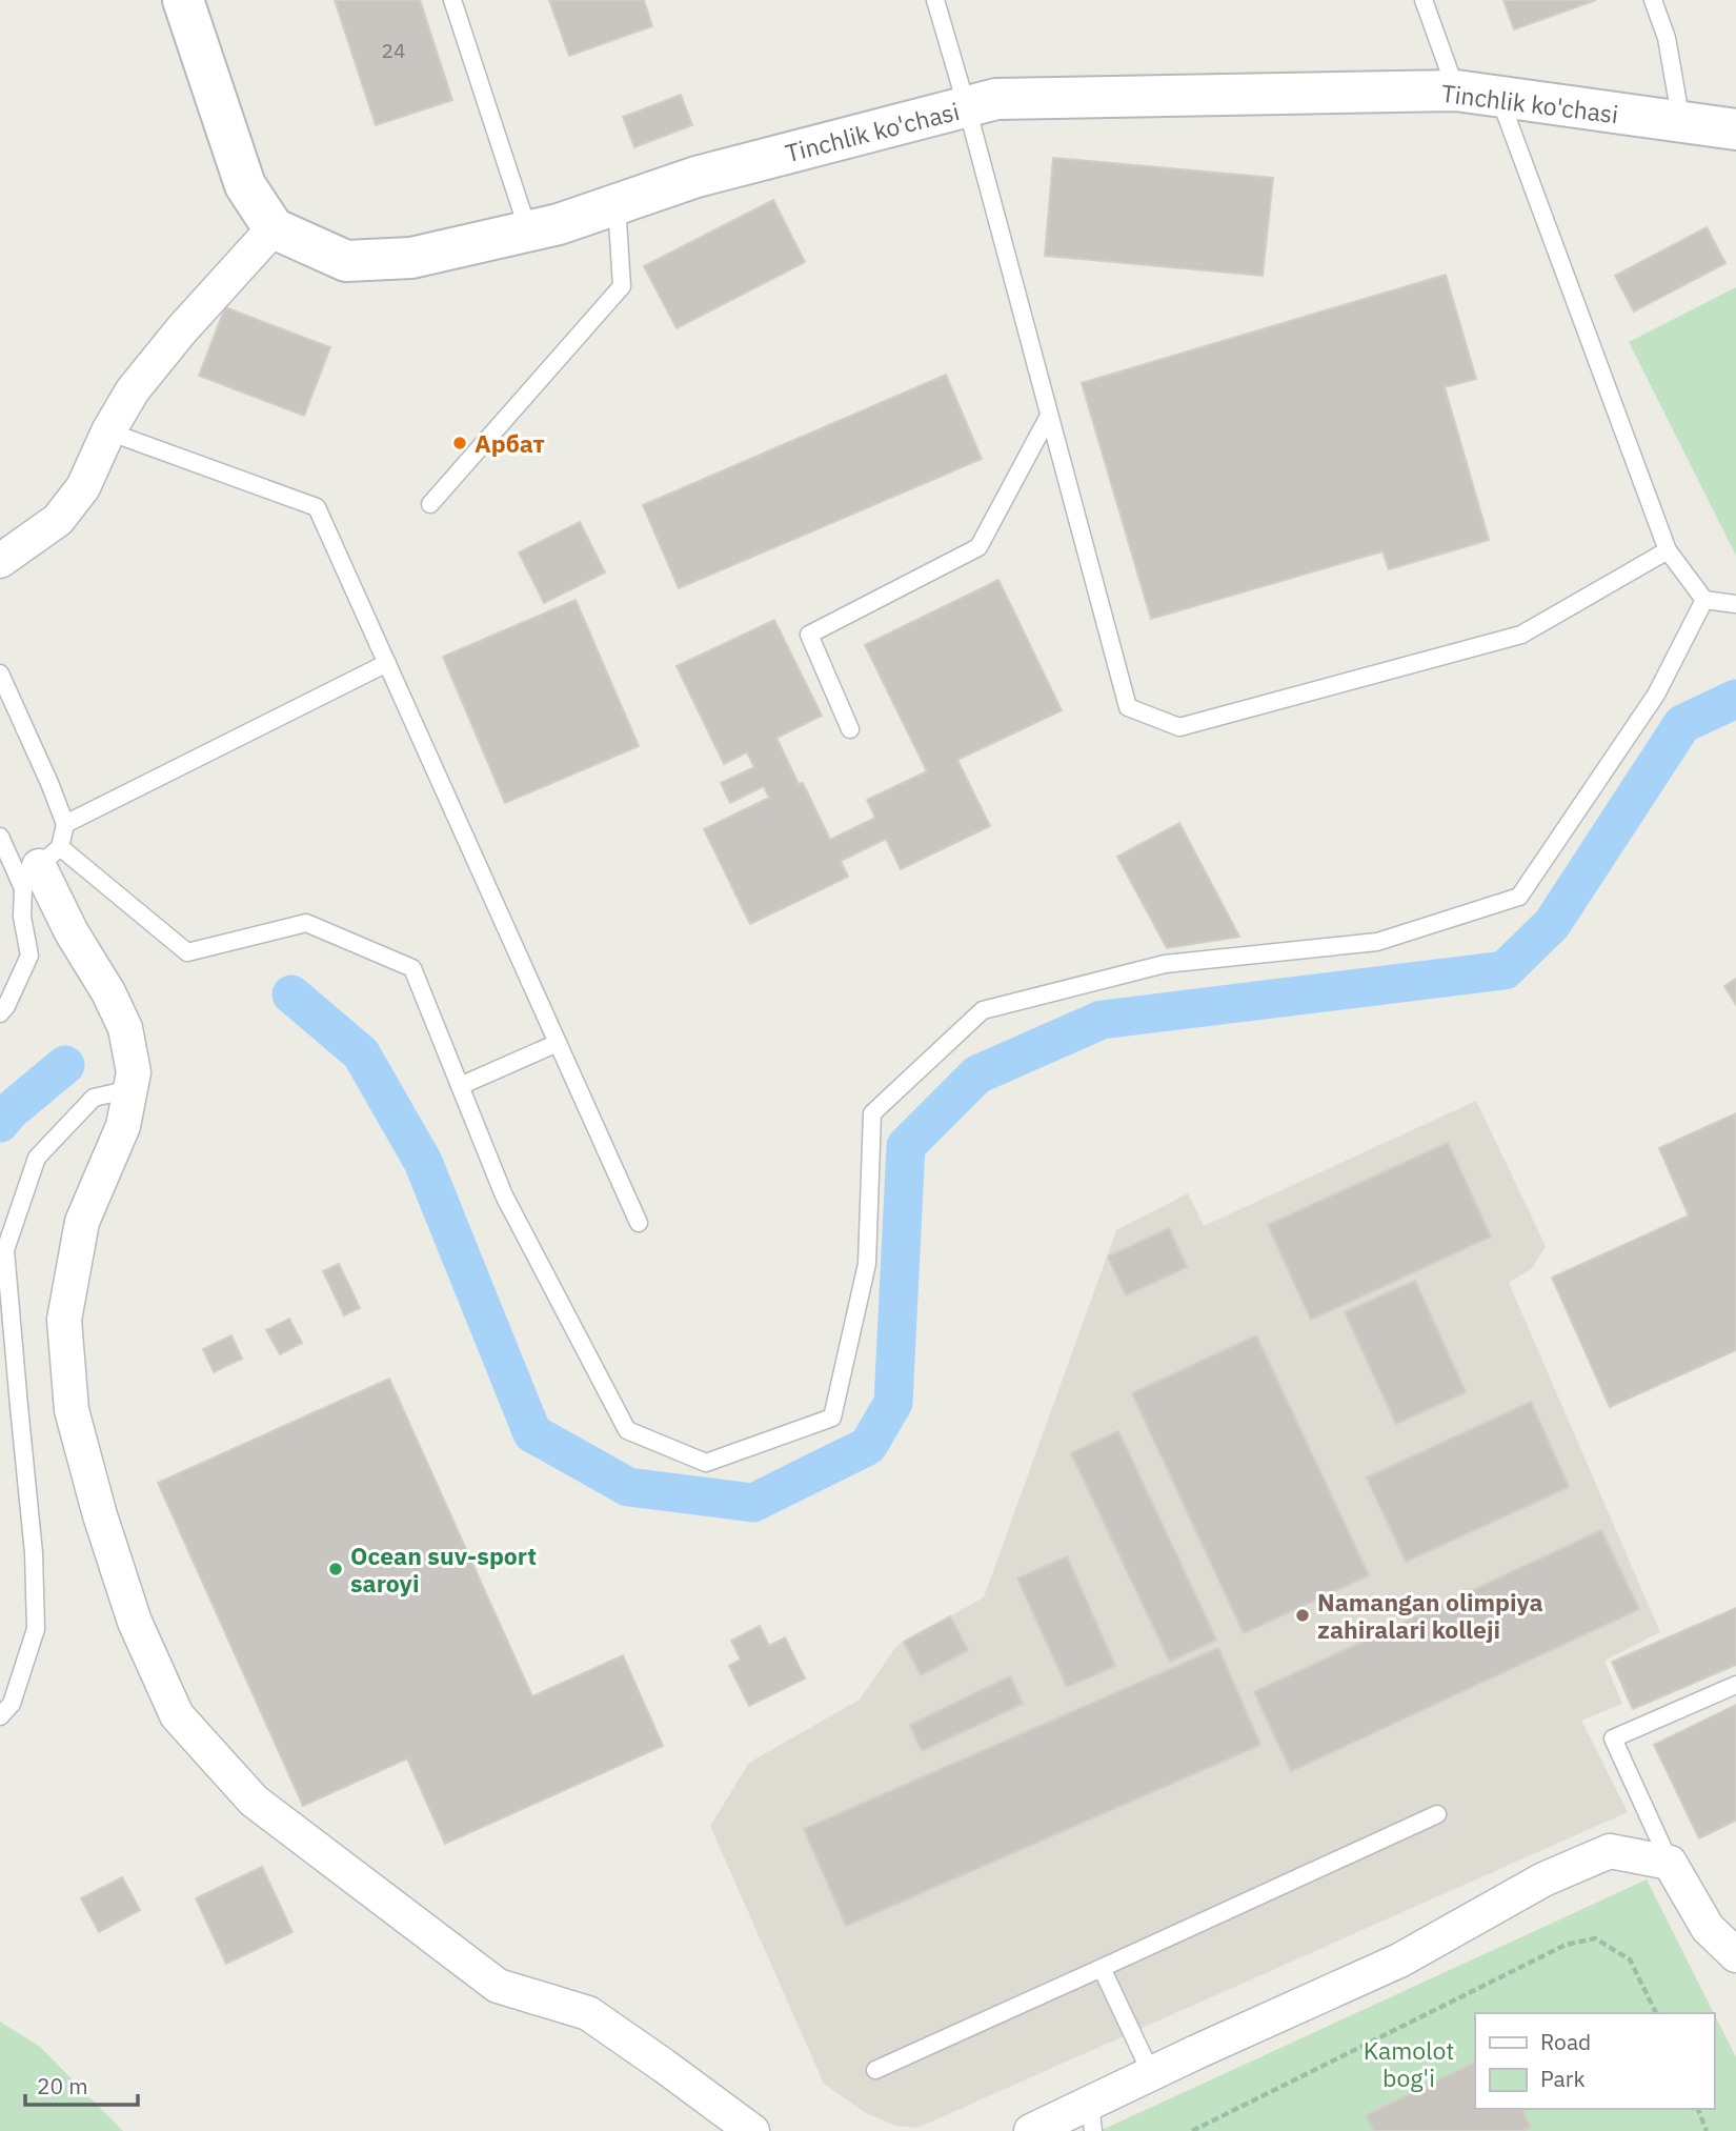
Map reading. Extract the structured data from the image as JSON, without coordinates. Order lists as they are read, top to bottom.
{
  "streets": {
    "street": ["Tinchlik ko'chasi"]
  },
  "parks": ["Kamolot bog'i"],
  "places": ["Арбат", "Ocean suv-sport saroyi", "Namangan olimpiya zahiralari kolleji"],
  "house_numbers": ["24"],
  "legend": ["Road", "Park"],
  "scale_bar": "20 m"
}
